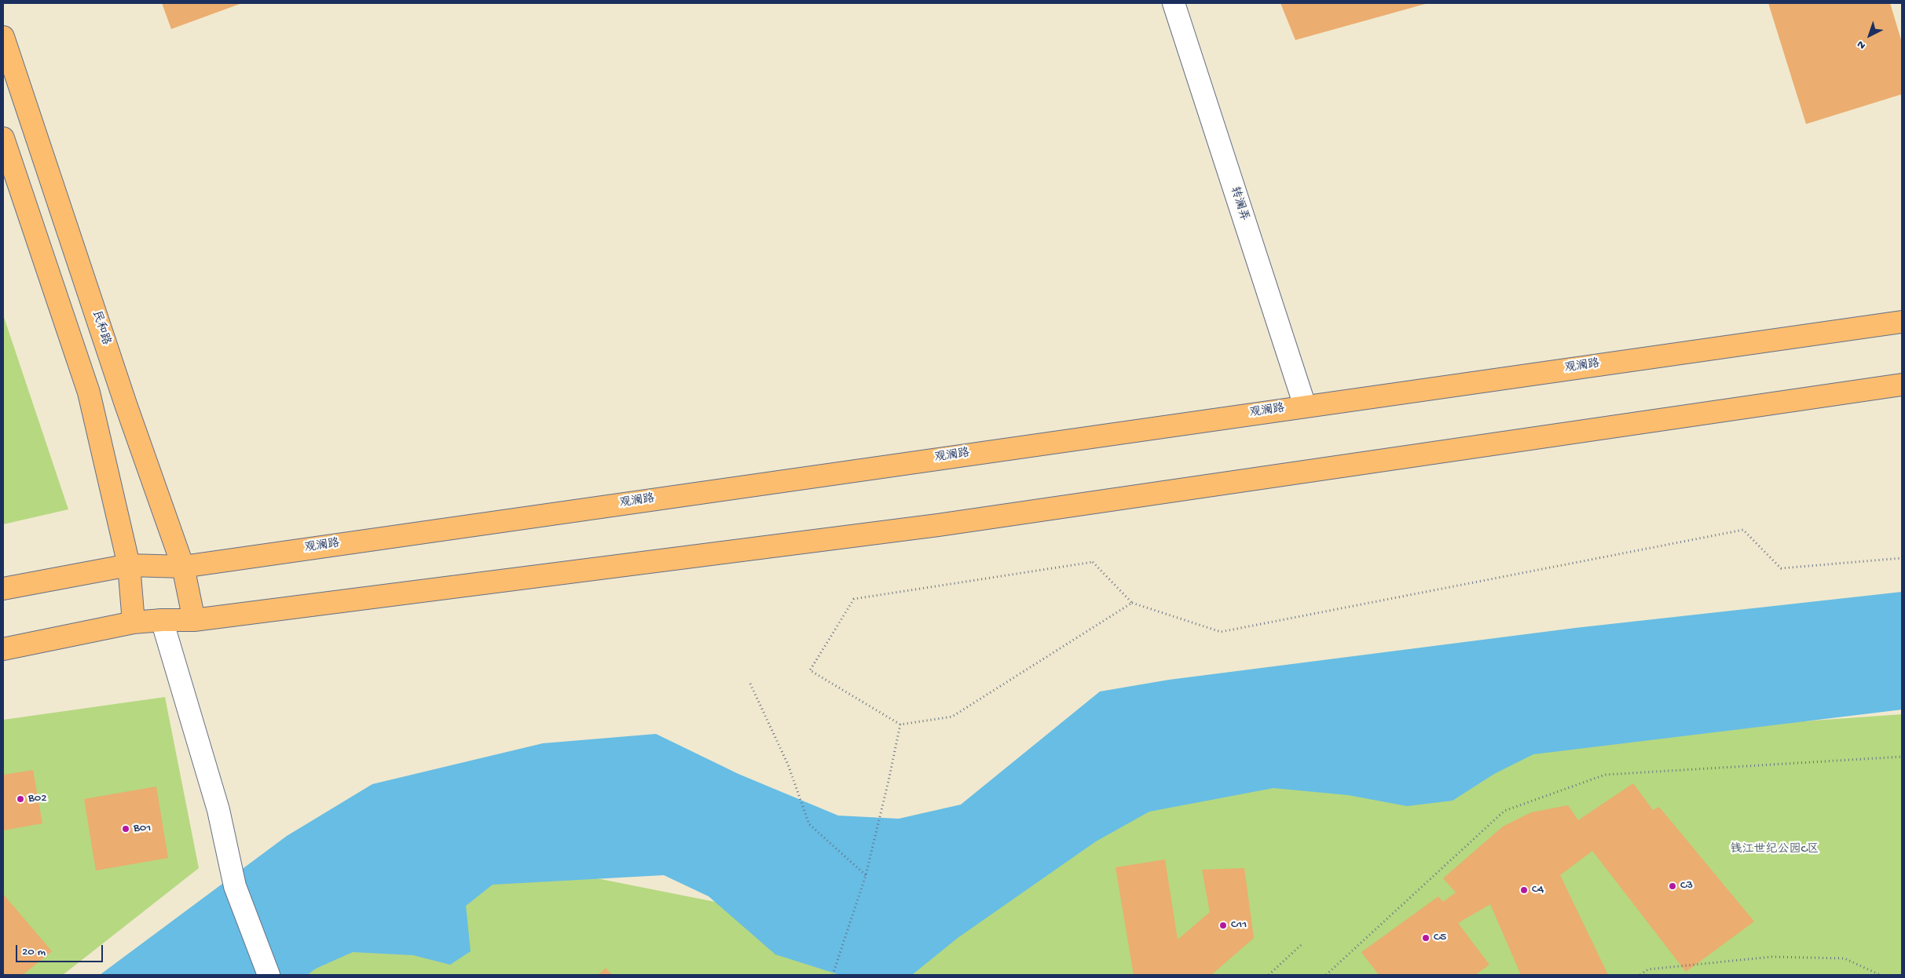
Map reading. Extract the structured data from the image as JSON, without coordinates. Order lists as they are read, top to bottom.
{
  "streets": {
    "main road": ["民和路", "观澜路"],
    "street": ["转澜弄"]
  },
  "crossings": [
    ["转澜弄", "观澜路"],
    ["民和路", "观澜路"]
  ],
  "parks": ["钱江世纪公园C区"],
  "places": [
    "B02",
    "B01",
    "C3",
    "C4",
    "C11",
    "C5"
  ],
  "scale_bar": "20 m",
  "north": "bottom left"
}
